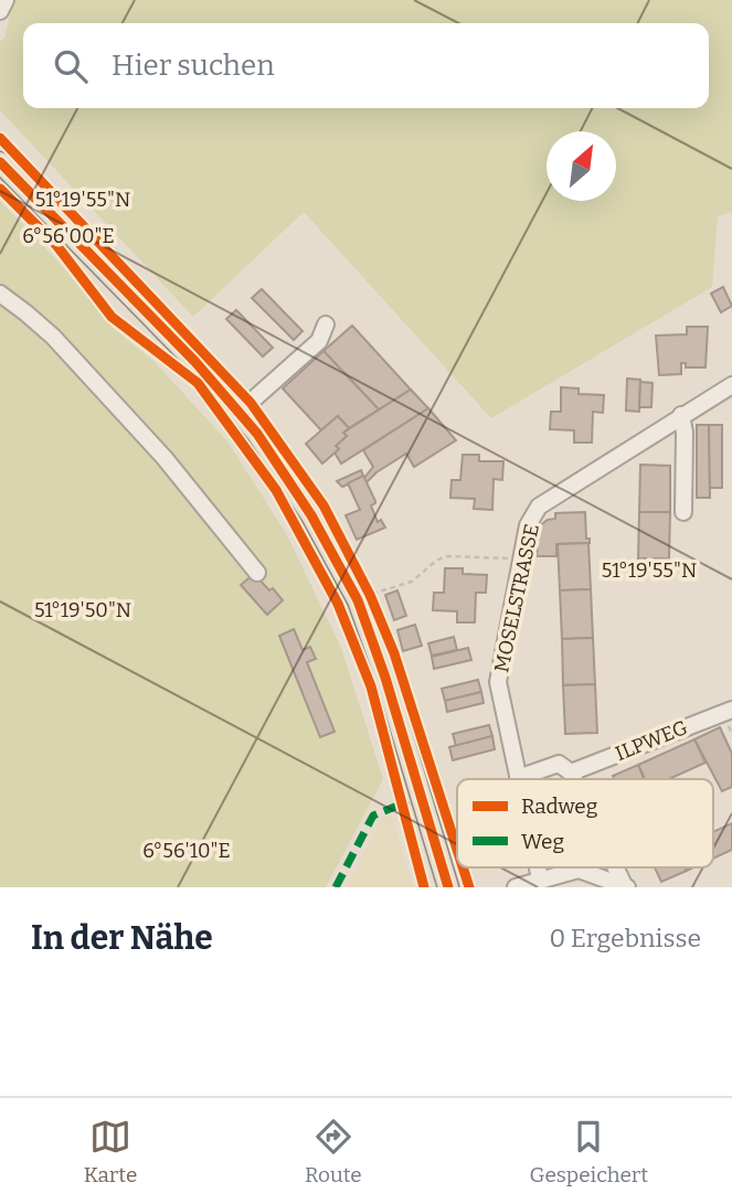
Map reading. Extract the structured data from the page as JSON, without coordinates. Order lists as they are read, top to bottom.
{
  "streets": {
    "street": ["MOSELSTRASSE", "ILPWEG"]
  },
  "legend": ["Radweg", "Weg"],
  "north": "top right",
  "page": {
    "search": "Hier suchen",
    "heading": ["In der Nähe", "0 Ergebnisse"],
    "nav": ["Karte", "Route", "Gespeichert"]
  },
  "coordinates": [
    "51°19'55\"N",
    "6°56'00\"E",
    "51°19'50\"N",
    "6°56'10\"E"
  ]
}
